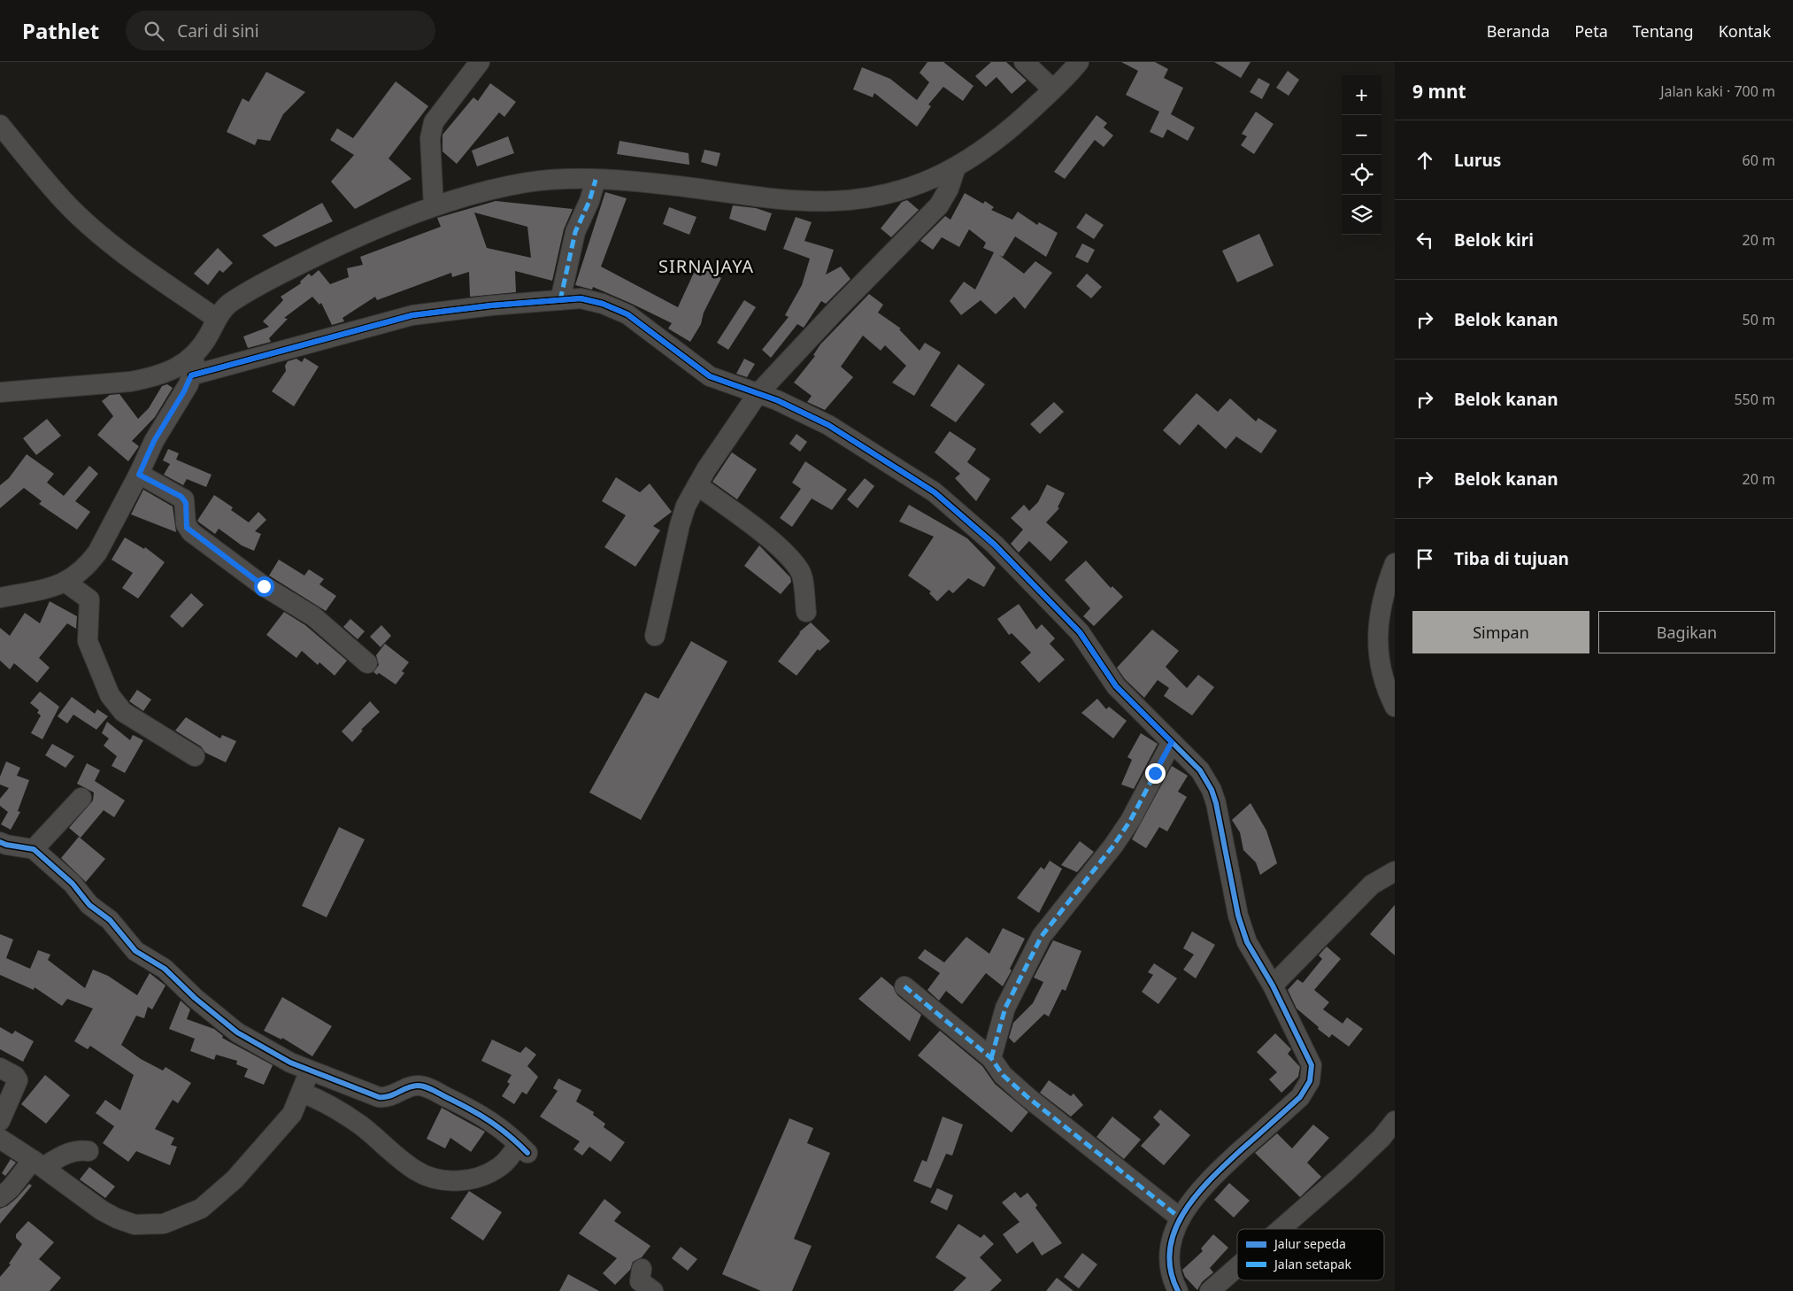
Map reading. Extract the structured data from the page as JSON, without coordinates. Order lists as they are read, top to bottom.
{
  "districts": ["SIRNAJAYA"],
  "legend": ["Jalur sepeda", "Jalan setapak"],
  "page": {
    "header": "Pathlet",
    "search": "Cari di sini",
    "nav": [
      "Beranda",
      "Peta",
      "Tentang",
      "Kontak"
    ],
    "heading": ["9 mnt", "Jalan kaki · 700 m"],
    "map_buttons": ["+", "−"],
    "list": [
      ["Lurus", "60 m"],
      ["Belok kiri", "20 m"],
      ["Belok kanan", "50 m"],
      ["Belok kanan", "550 m"],
      ["Belok kanan", "20 m"],
      "Tiba di tujuan"
    ],
    "buttons": ["Simpan", "Bagikan"]
  }
}
